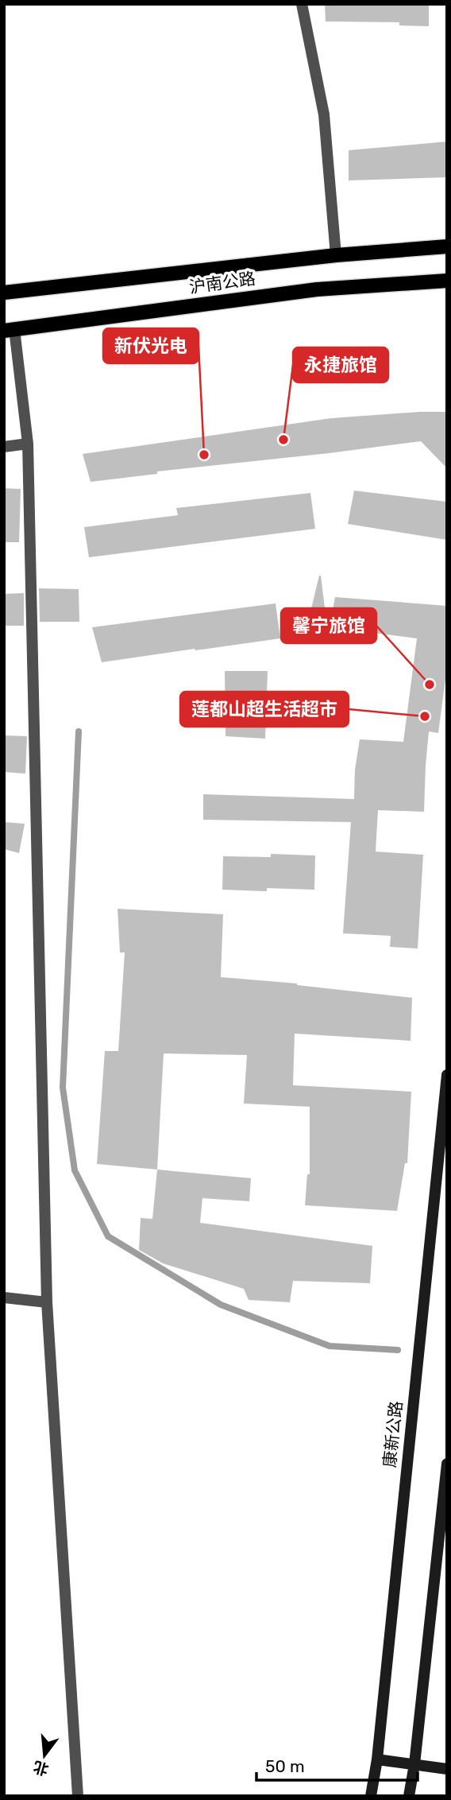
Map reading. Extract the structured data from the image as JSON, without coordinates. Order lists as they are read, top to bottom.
{
  "streets": {
    "main road": ["沪南公路", "康新公路"]
  },
  "places": [
    "永捷旅馆",
    "新伏光电",
    "馨宁旅馆",
    "莲都山超生活超市"
  ],
  "scale_bar": "50 m",
  "north": "bottom"
}
